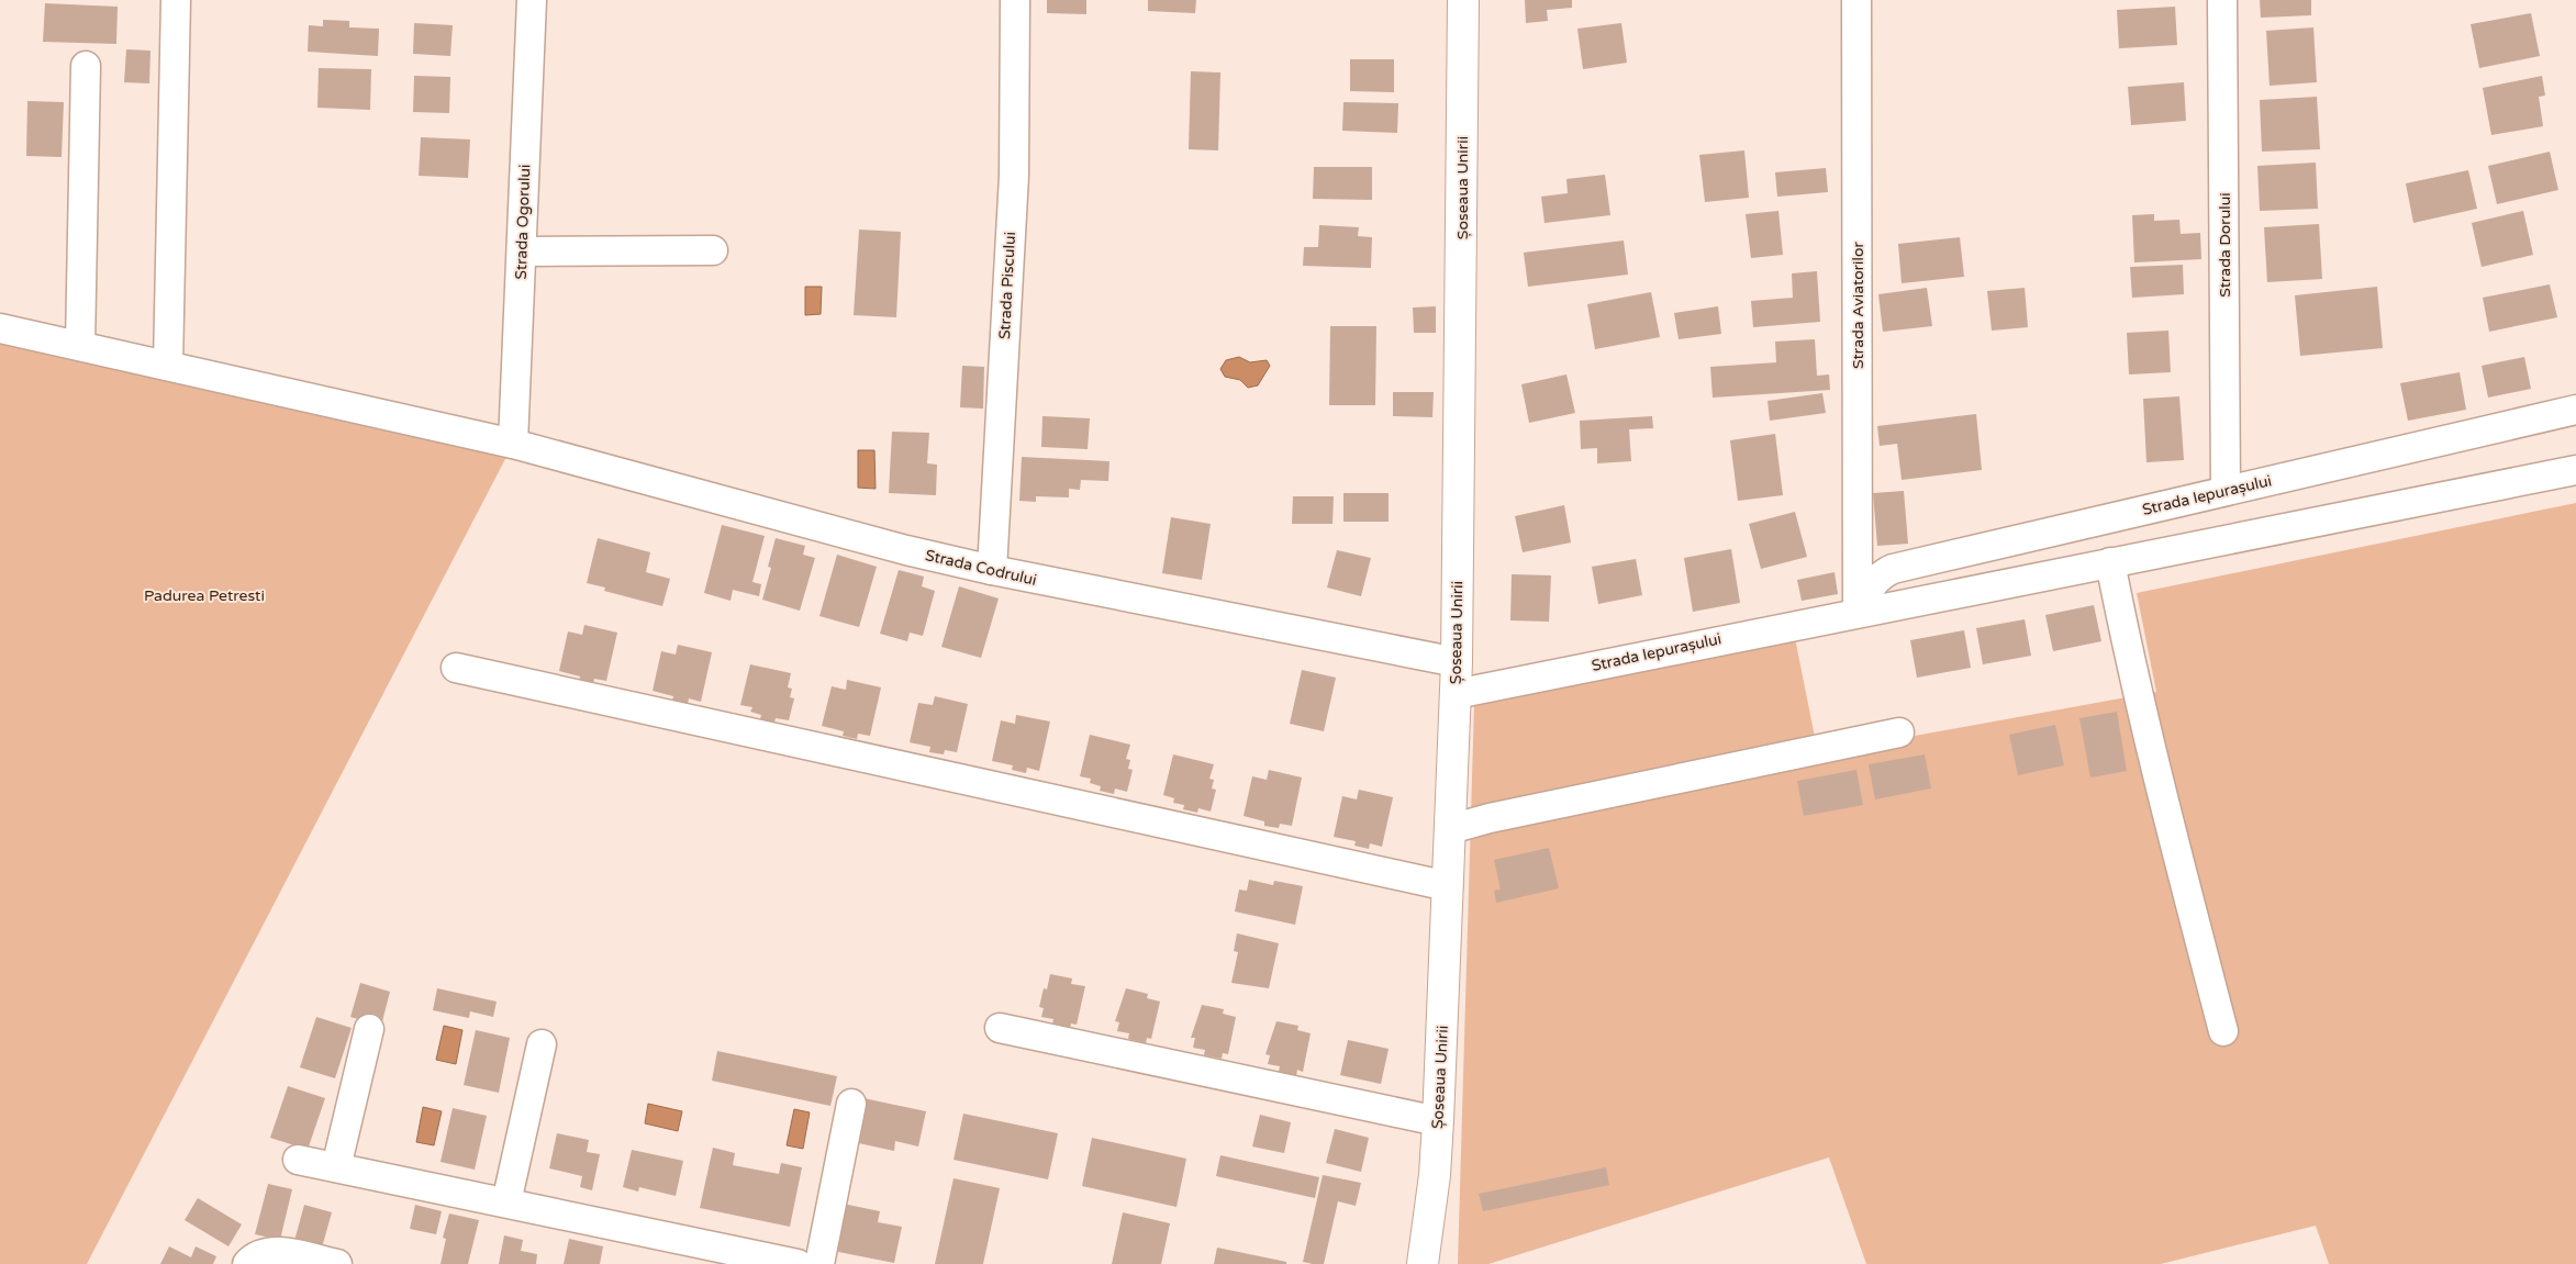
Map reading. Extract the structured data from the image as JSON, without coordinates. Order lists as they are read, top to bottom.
{
  "streets": {
    "main road": ["Șoseaua Unirii"],
    "street": [
      "Strada Ogorului",
      "Strada Dorului",
      "Strada Piscului",
      "Strada Aviatorilor",
      "Strada Iepurașului",
      "Strada Codrului"
    ]
  },
  "crossings": [
    ["Șoseaua Unirii", "Strada Iepurașului"],
    ["Șoseaua Unirii", "Strada Codrului"],
    ["Strada Ogorului", "Strada Codrului"],
    ["Strada Dorului", "Strada Iepurașului"],
    ["Strada Piscului", "Strada Codrului"],
    ["Strada Aviatorilor", "Strada Iepurașului"]
  ],
  "parks": ["Padurea Petresti"]
}
